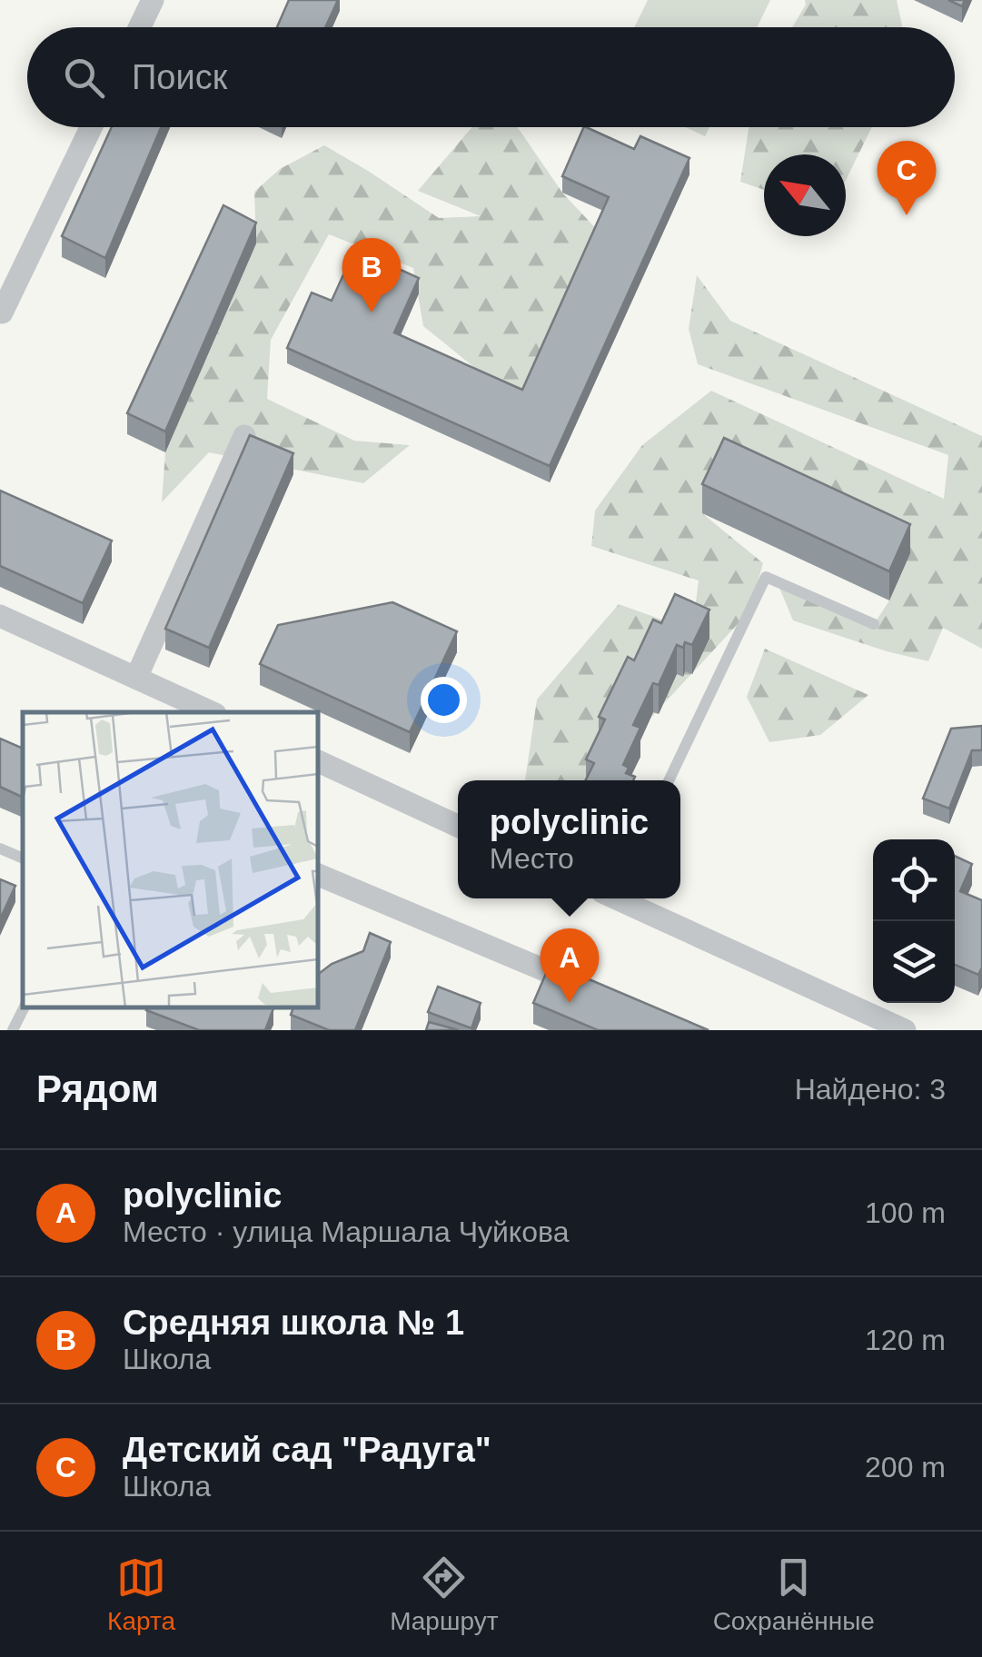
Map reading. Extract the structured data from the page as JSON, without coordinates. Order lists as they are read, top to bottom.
{
  "north": "top left",
  "page": {
    "search": "Поиск",
    "pins": ["C", "B", "A"],
    "popup": ["polyclinic", "Место"],
    "heading": ["Рядом", "Найдено: 3"],
    "list": [
      {
        "mark": "A",
        "name": "polyclinic",
        "note": "Место · улица Маршала Чуйкова",
        "value": "100 m"
      },
      {
        "mark": "B",
        "name": "Средняя школа № 1",
        "note": "Школа",
        "value": "120 m"
      },
      {
        "mark": "C",
        "name": "Детский сад \"Радуга\"",
        "note": "Школа",
        "value": "200 m"
      }
    ],
    "nav": ["Карта", "Маршрут", "Сохранённые"]
  }
}
